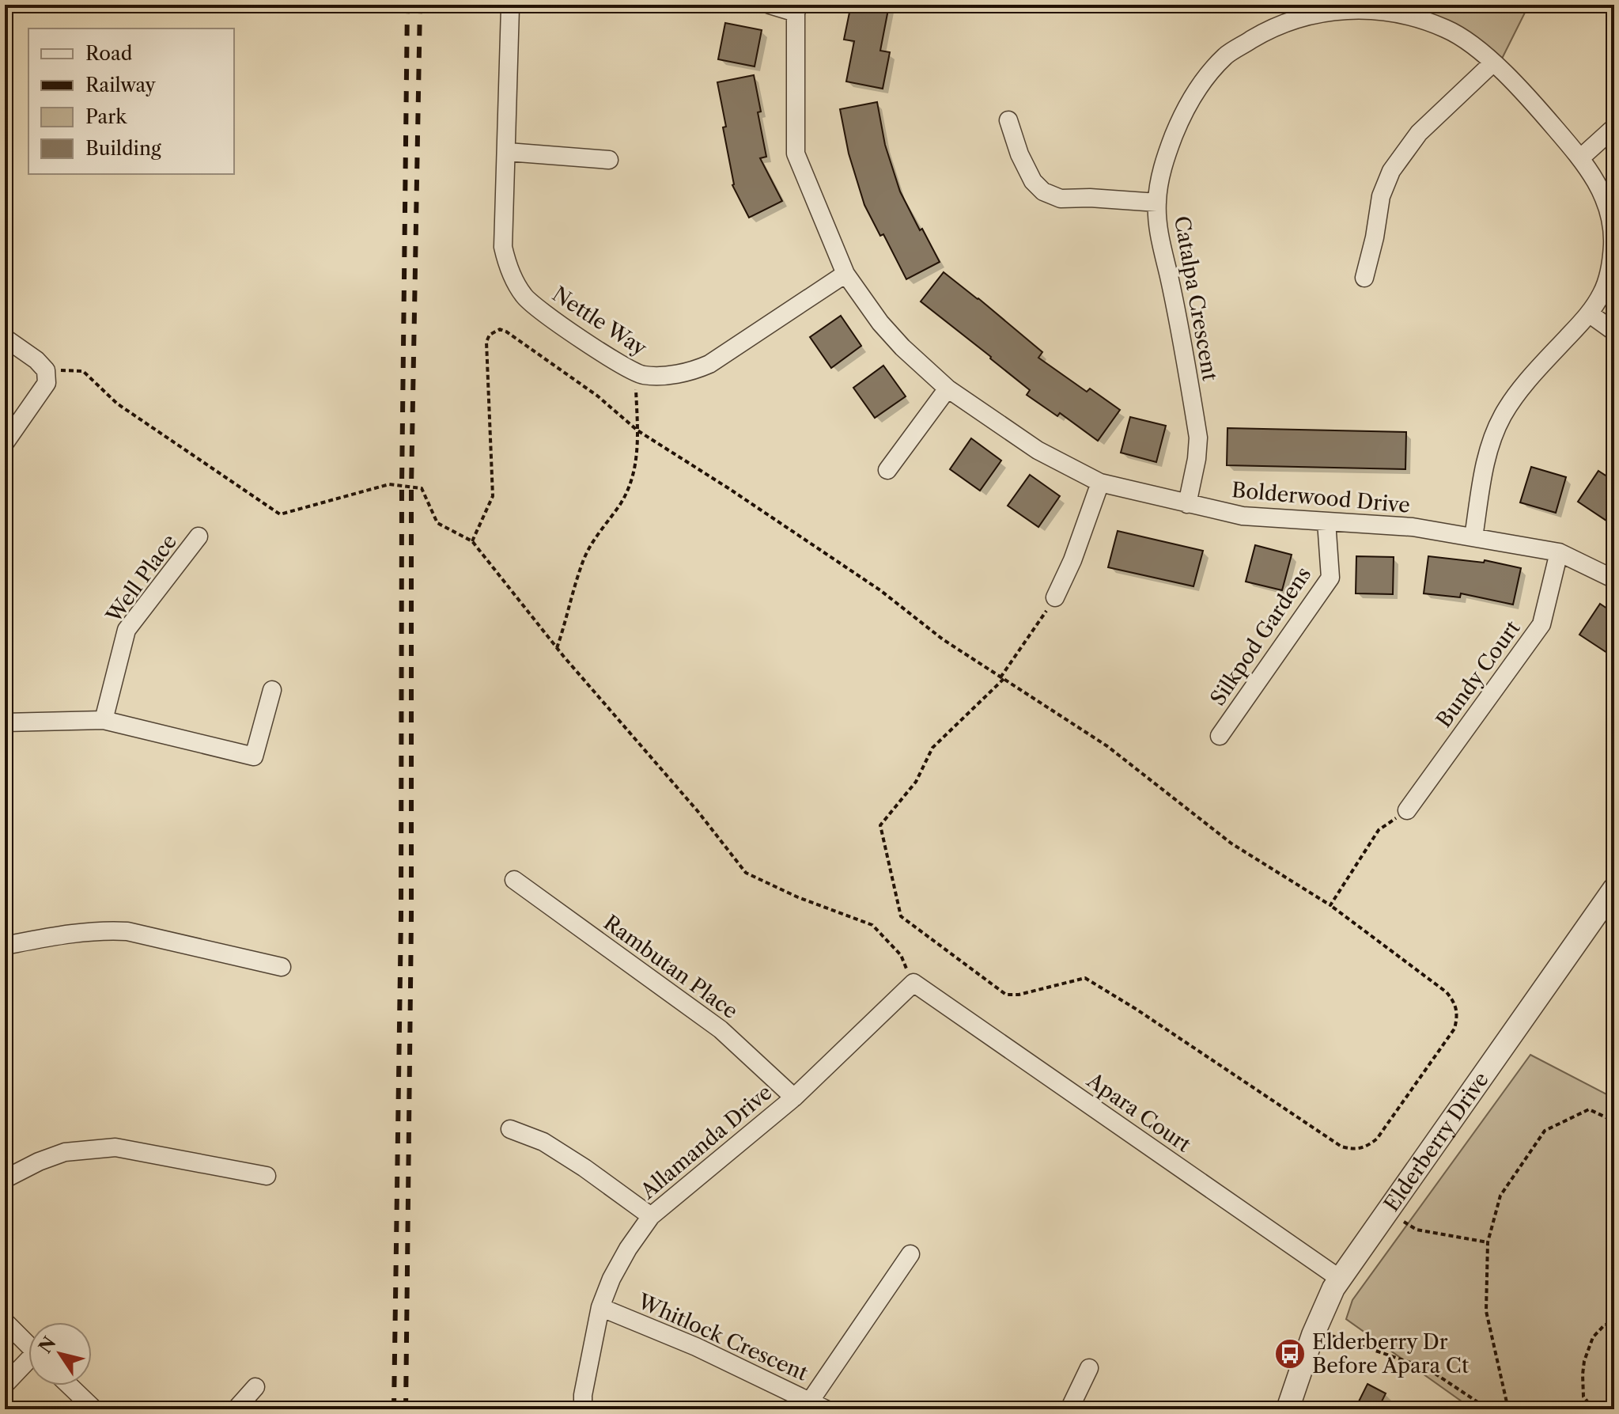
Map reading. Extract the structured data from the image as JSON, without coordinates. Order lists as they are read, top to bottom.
{
  "streets": {
    "street": [
      "Catalpa Crescent",
      "Nettle Way",
      "Bolderwood Drive",
      "Well Place",
      "Silkpod Gardens",
      "Bundy Court",
      "Rambutan Place",
      "Apara Court",
      "Allamanda Drive",
      "Elderberry Drive",
      "Whitlock Crescent"
    ]
  },
  "crossings": [
    ["Catalpa Crescent", "Bolderwood Drive"],
    ["Nettle Way", "Bolderwood Drive"],
    ["Bolderwood Drive", "Silkpod Gardens"],
    ["Bolderwood Drive", "Bundy Court"],
    ["Rambutan Place", "Allamanda Drive"],
    ["Apara Court", "Allamanda Drive"],
    ["Apara Court", "Elderberry Drive"],
    ["Allamanda Drive", "Whitlock Crescent"]
  ],
  "places": {
    "bus stop": ["Elderberry Dr Before Apara Ct"]
  },
  "legend": [
    "Road",
    "Railway",
    "Park",
    "Building"
  ],
  "north": "top left"
}
